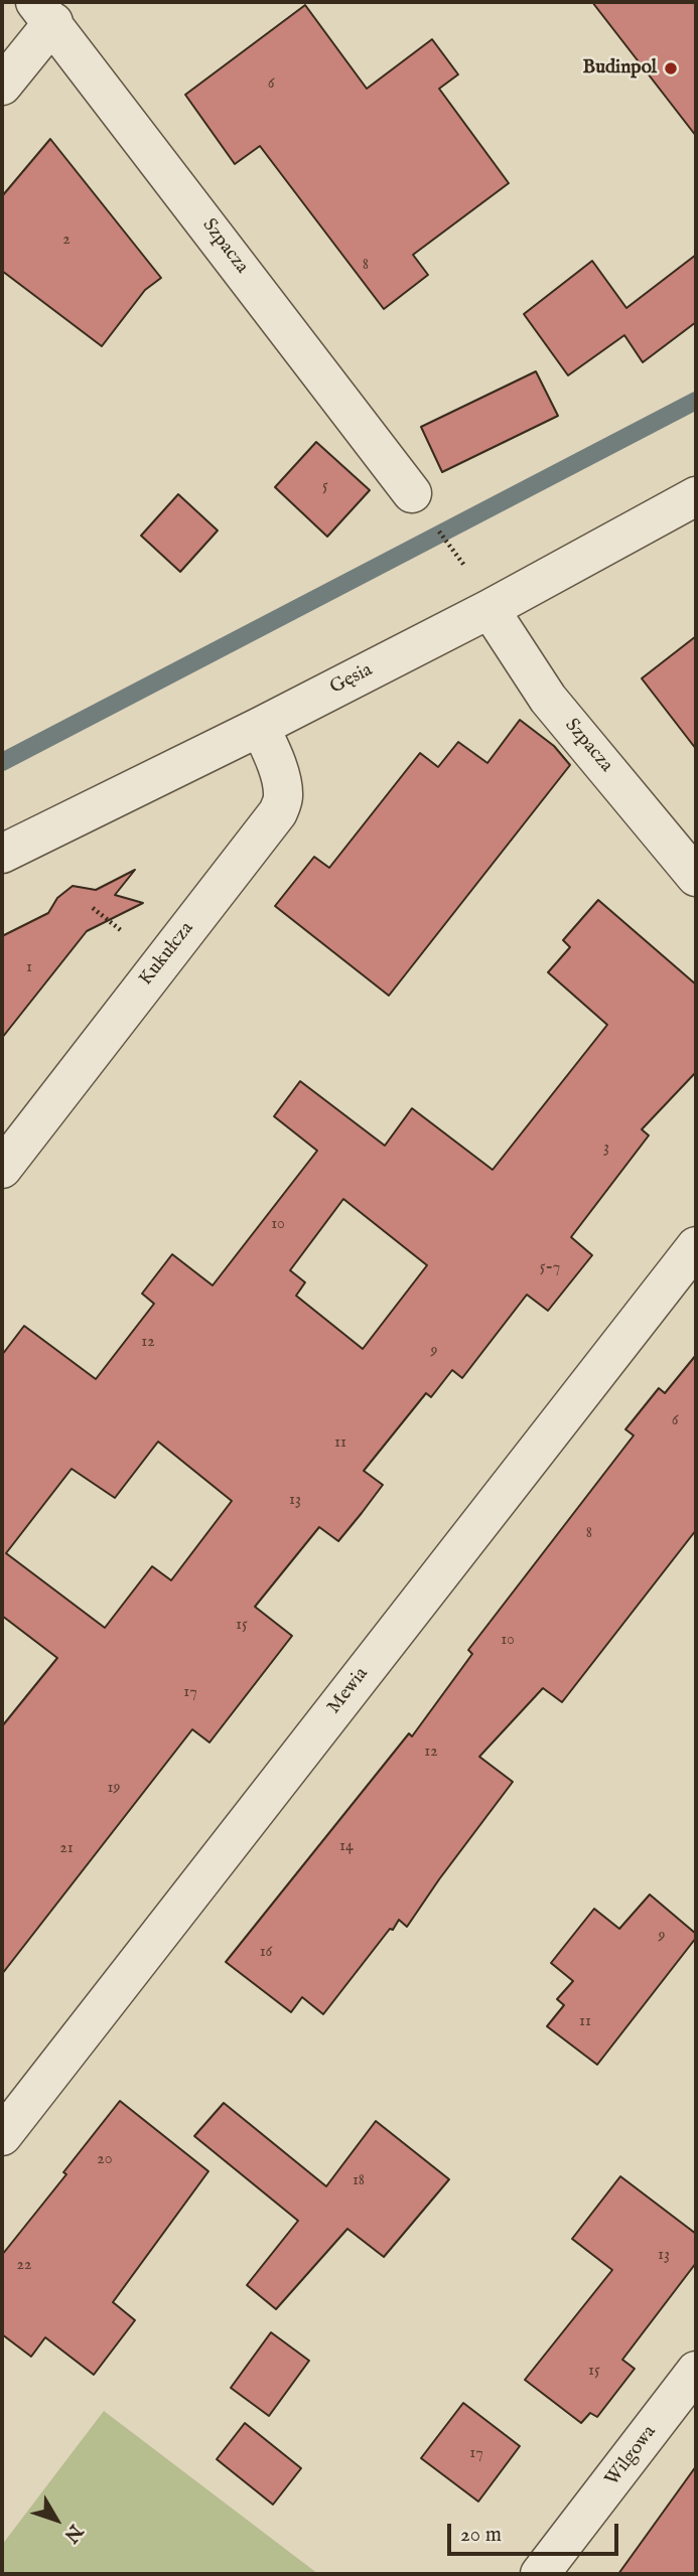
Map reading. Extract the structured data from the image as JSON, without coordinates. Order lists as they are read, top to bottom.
{
  "streets": {
    "street": [
      "Szpacza",
      "Gęsia",
      "Kukułcza",
      "Mewia",
      "Wilgowa"
    ]
  },
  "crossings": [
    ["Szpacza", "Gęsia"],
    ["Gęsia", "Kukułcza"]
  ],
  "places": ["Budinpol"],
  "house_numbers": [
    "6",
    "2",
    "8",
    "5",
    "1",
    "3",
    "10",
    "5-7",
    "12",
    "9",
    "6",
    "11",
    "13",
    "8",
    "15",
    "10",
    "17",
    "12",
    "19",
    "14",
    "21",
    "9",
    "16",
    "11",
    "20",
    "18",
    "13",
    "22",
    "15",
    "17"
  ],
  "scale_bar": "20 m",
  "north": "bottom right"
}
